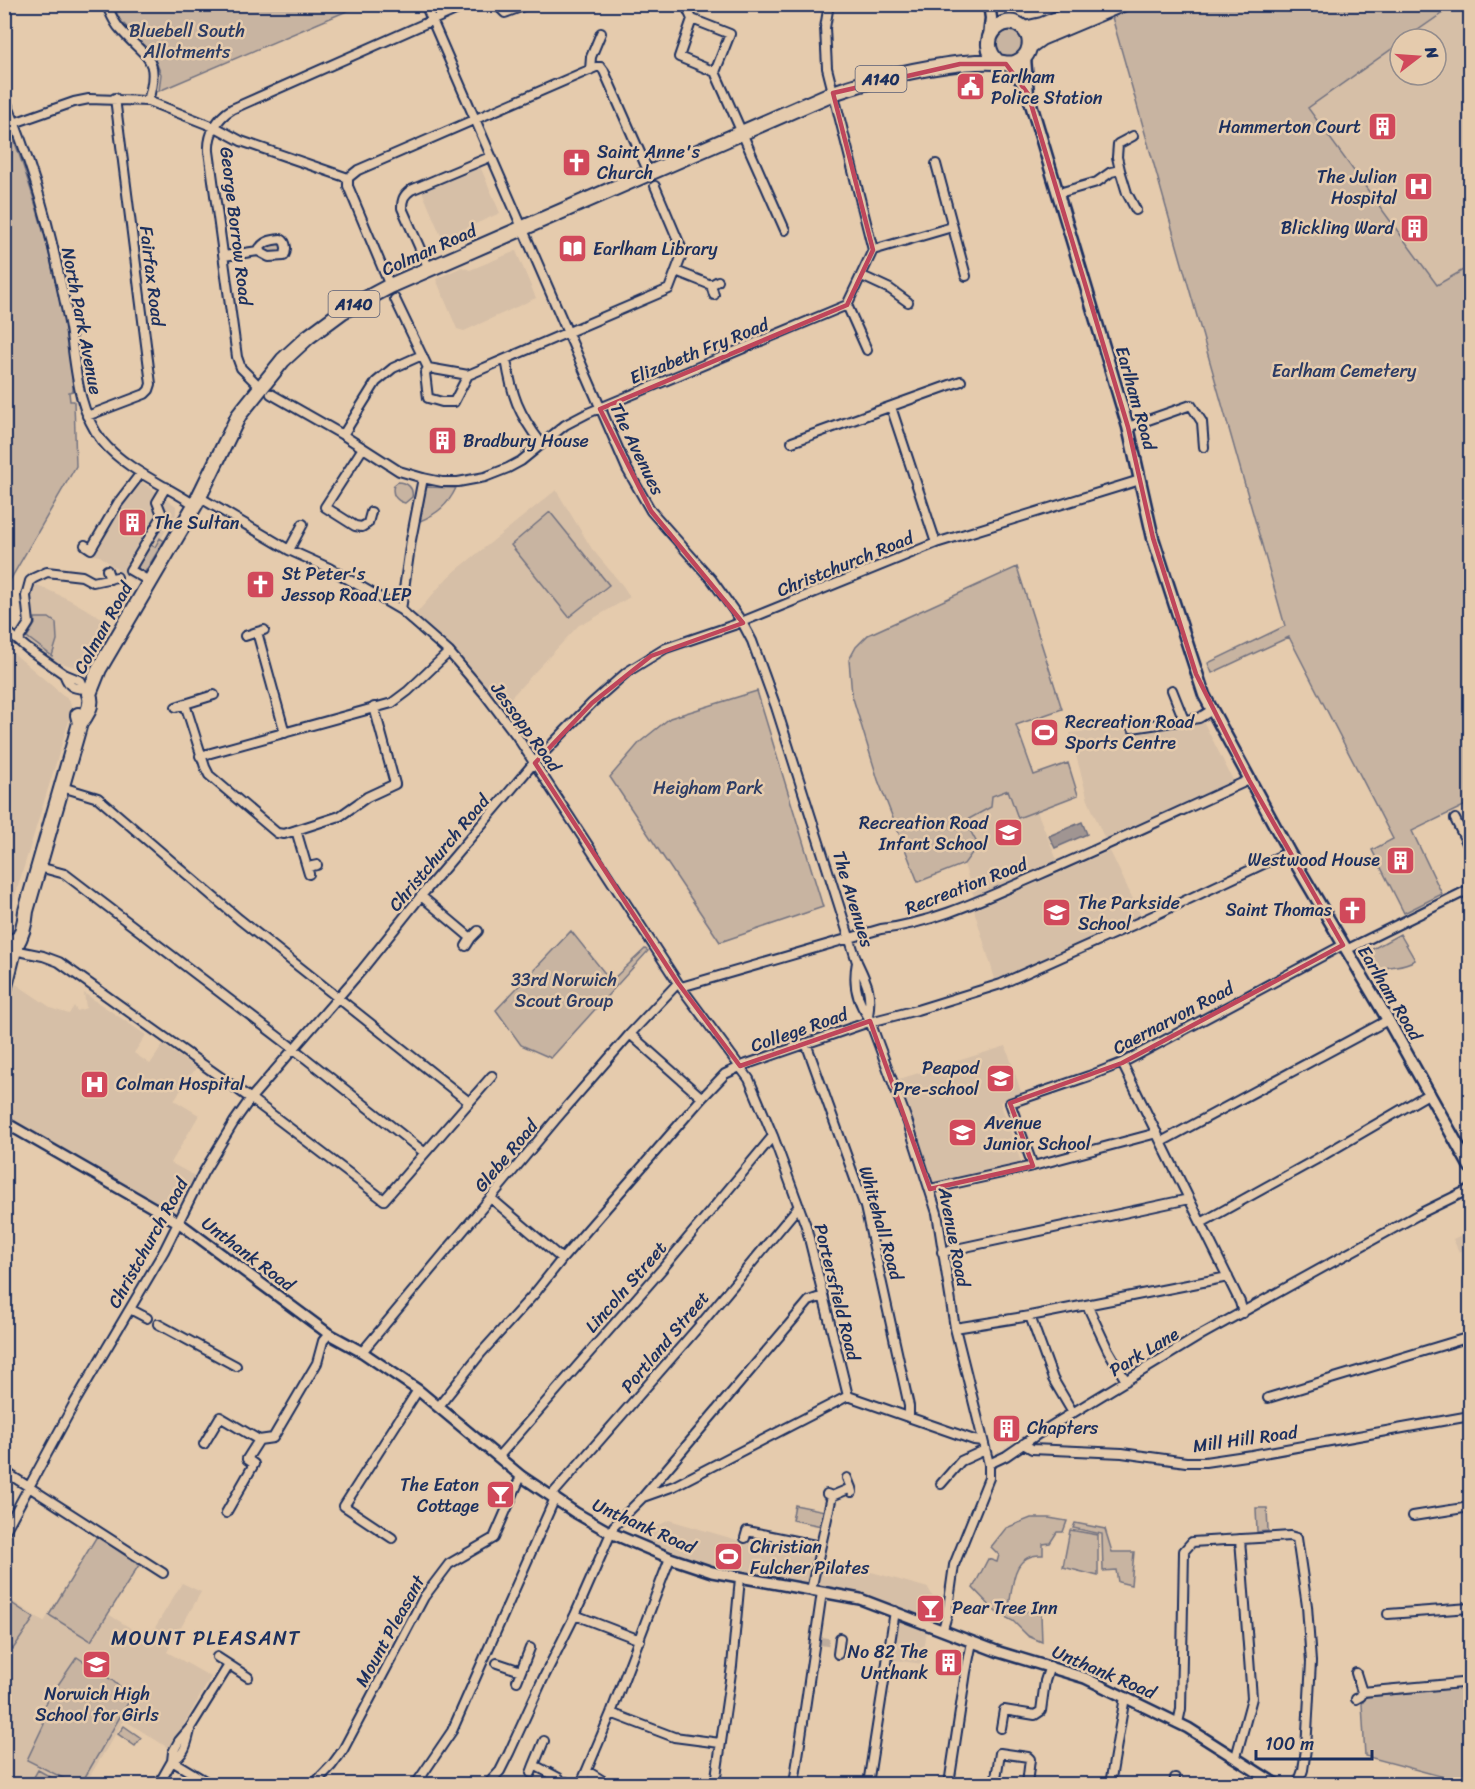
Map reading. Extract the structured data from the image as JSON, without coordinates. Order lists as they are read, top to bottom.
{
  "streets": {
    "highway": ["A140", "Colman Road"],
    "main road": ["Earlham Road"],
    "street": [
      "George Borrow Road",
      "Fairfax Road",
      "North Park Avenue",
      "Elizabeth Fry Road",
      "The Avenues",
      "Christchurch Road",
      "Jessopp Road",
      "Recreation Road",
      "Caernarvon Road",
      "College Road",
      "Glebe Road",
      "Whitehall Road",
      "Avenue Road",
      "Unthank Road",
      "Lincoln Street",
      "Portersfield Road",
      "Portland Street",
      "Park Lane",
      "Mill Hill Road",
      "Mount Pleasant"
    ]
  },
  "crossings": [
    ["A140", "Colman Road"],
    ["A140", "Earlham Road"],
    ["George Borrow Road", "Colman Road"],
    ["George Borrow Road", "Elizabeth Fry Road"],
    ["George Borrow Road", "The Avenues"],
    ["Colman Road", "North Park Avenue"],
    ["Colman Road", "Elizabeth Fry Road"],
    ["Colman Road", "Earlham Road"],
    ["Colman Road", "The Avenues"],
    ["Colman Road", "Jessopp Road"],
    ["Fairfax Road", "North Park Avenue"],
    ["North Park Avenue", "Jessopp Road"],
    ["Elizabeth Fry Road", "The Avenues"],
    ["Earlham Road", "Christchurch Road"],
    ["Earlham Road", "Recreation Road"],
    ["Earlham Road", "Caernarvon Road"],
    ["Earlham Road", "College Road"],
    ["The Avenues", "Christchurch Road"],
    ["The Avenues", "Recreation Road"],
    ["The Avenues", "College Road"],
    ["The Avenues", "Avenue Road"],
    ["Christchurch Road", "Jessopp Road"],
    ["Christchurch Road", "Unthank Road"],
    ["Jessopp Road", "Recreation Road"],
    ["Jessopp Road", "College Road"],
    ["Jessopp Road", "Glebe Road"],
    ["Jessopp Road", "Portersfield Road"],
    ["Recreation Road", "Glebe Road"],
    ["College Road", "Whitehall Road"],
    ["College Road", "Avenue Road"],
    ["College Road", "Unthank Road"],
    ["College Road", "Portersfield Road"],
    ["Glebe Road", "Unthank Road"],
    ["Avenue Road", "Park Lane"],
    ["Unthank Road", "Lincoln Street"],
    ["Unthank Road", "Portland Street"],
    ["Unthank Road", "Mount Pleasant"],
    ["Lincoln Street", "Portersfield Road"],
    ["Portersfield Road", "Portland Street"],
    ["Park Lane", "Mill Hill Road"]
  ],
  "districts": ["MOUNT PLEASANT"],
  "parks": [
    "Bluebell South Allotments",
    "Earlham Cemetery",
    "Heigham Park",
    "33rd Norwich Scout Group"
  ],
  "places": {
    "public building": ["Earlham Police Station"],
    "building": [
      "Hammerton Court",
      "Blickling Ward",
      "Bradbury House",
      "The Sultan",
      "Westwood House",
      "Chapters",
      "No 82 The Unthank"
    ],
    "church": ["Saint Anne's Church", "St Peter's Jessop Road LEP", "Saint Thomas"],
    "hospital": ["The Julian Hospital", "Colman Hospital"],
    "library": ["Earlham Library"],
    "sports": ["Recreation Road Sports Centre", "Christian Fulcher Pilates"],
    "school or university": [
      "Recreation Road Infant School",
      "The Parkside School",
      "Peapod Pre-school",
      "Avenue Junior School",
      "Norwich High School for Girls"
    ],
    "bar": ["The Eaton Cottage", "Pear Tree Inn"]
  },
  "scale_bar": "100 m",
  "north": "right"
}
